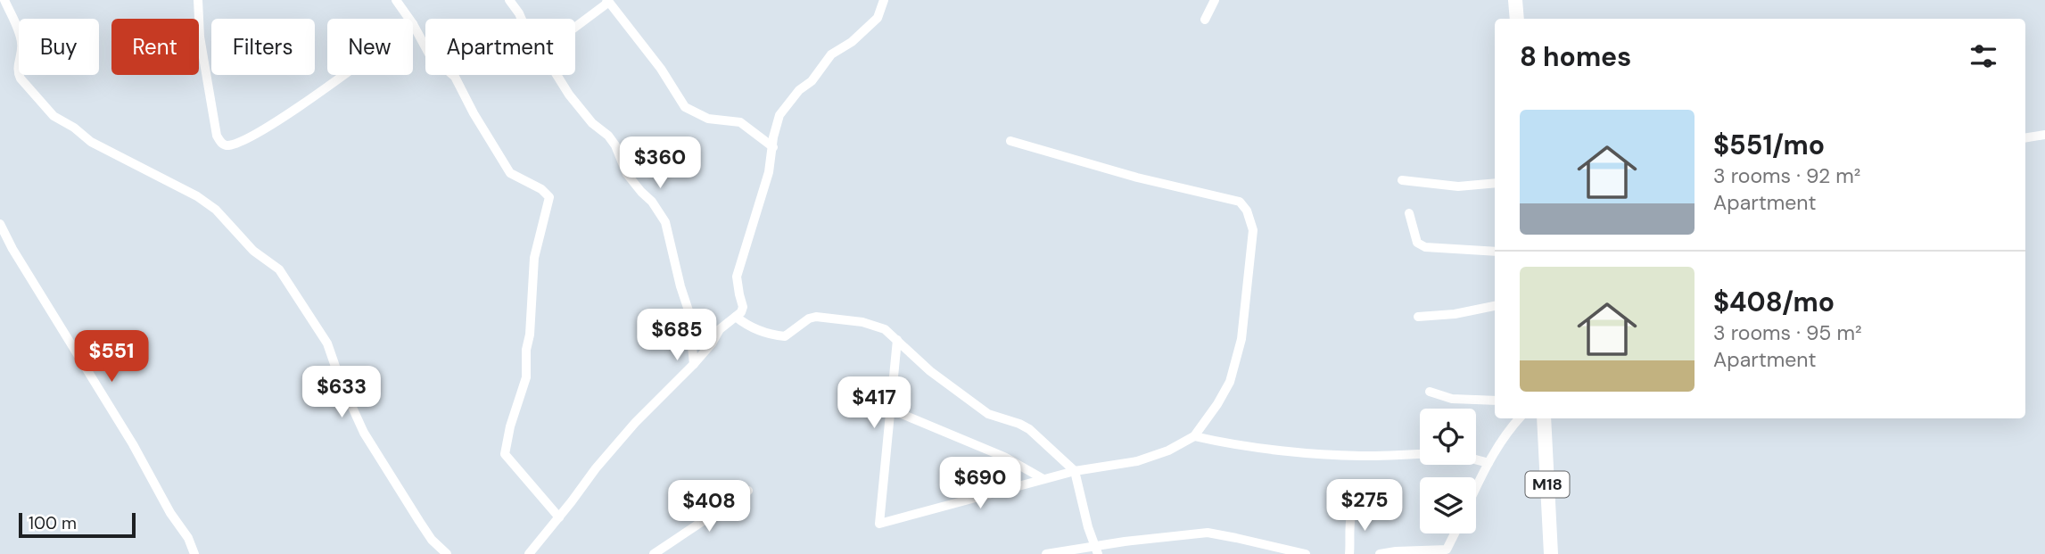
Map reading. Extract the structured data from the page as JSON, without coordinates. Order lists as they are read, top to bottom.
{
  "streets": {
    "main road": ["M18"]
  },
  "scale_bar": "100 m",
  "page": {
    "chip": [
      "Buy",
      "Rent",
      "Filters",
      "New",
      "Apartment"
    ],
    "heading": "8 homes",
    "list": [
      {
        "name": "$551/mo",
        "note": "3 rooms · 92 m² · Apartment"
      },
      {
        "name": "$408/mo",
        "note": "3 rooms · 95 m² · Apartment"
      }
    ],
    "price": [
      "$360",
      "$685",
      "$551",
      "$633",
      "$417",
      "$690",
      "$275",
      "$408"
    ],
    "scale": "100 m"
  }
}
